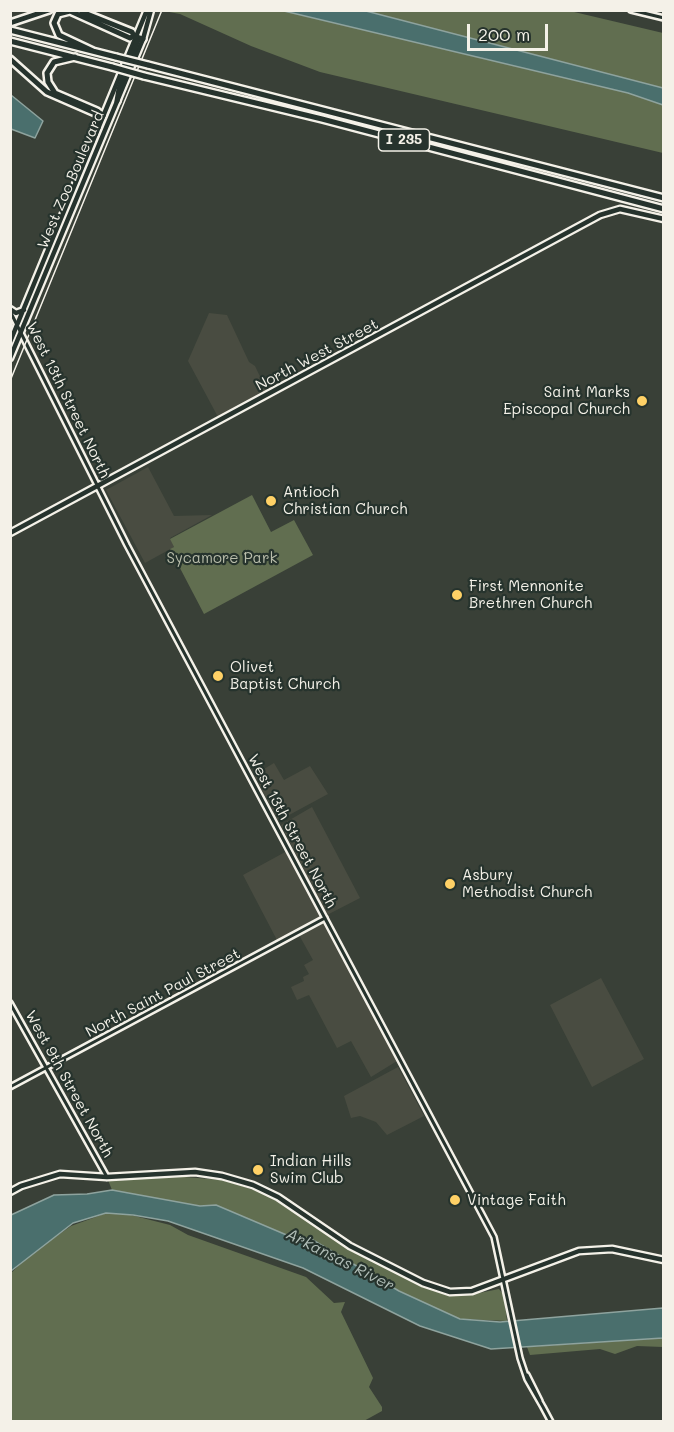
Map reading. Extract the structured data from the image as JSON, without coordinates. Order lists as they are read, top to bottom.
{
  "streets": {
    "highway": ["I 235"],
    "main road": ["West Zoo Boulevard", "North West Street"],
    "street": ["West 13th Street North", "North Saint Paul Street", "West 9th Street North"]
  },
  "crossings": [
    ["West Zoo Boulevard", "West 13th Street North"],
    ["North West Street", "West 13th Street North"],
    ["West 13th Street North", "North Saint Paul Street"],
    ["North Saint Paul Street", "West 9th Street North"]
  ],
  "water": ["Arkansas River"],
  "parks": ["Sycamore Park"],
  "places": [
    "Saint Marks Episcopal Church",
    "Antioch Christian Church",
    "First Mennonite Brethren Church",
    "Olivet Baptist Church",
    "Asbury Methodist Church",
    "Indian Hills Swim Club",
    "Vintage Faith"
  ],
  "scale_bar": "200 m"
}
